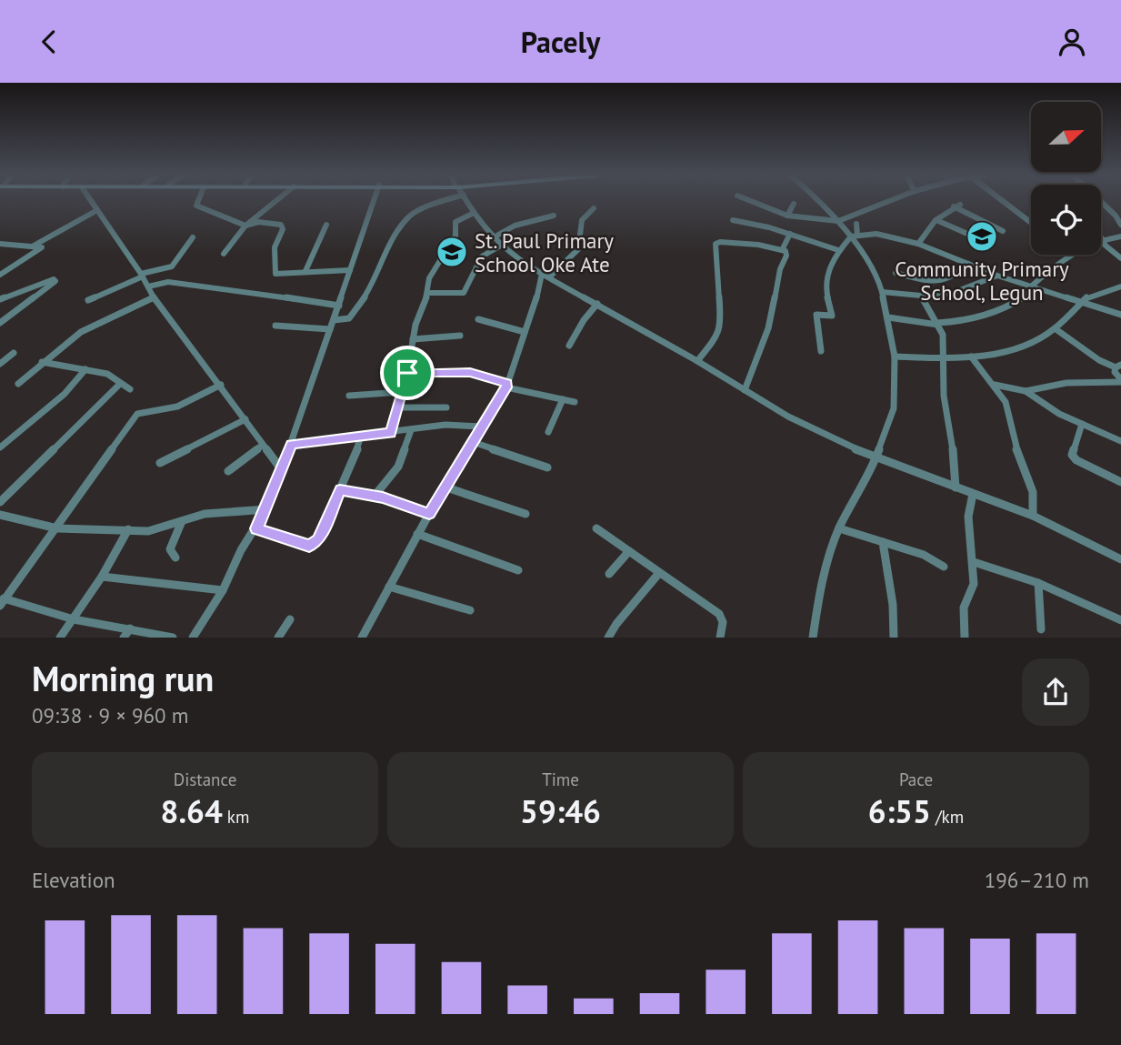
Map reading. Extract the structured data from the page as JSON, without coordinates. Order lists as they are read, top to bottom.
{
  "places": {
    "school or university": ["Community Primary School, Legun", "St. Paul Primary School Oke Ate"]
  },
  "north": "right",
  "page": {
    "header": "Pacely",
    "heading": ["Morning run", "09:38 · 9 × 960 m"],
    "stats": [
      ["Distance", "8.64 km"],
      ["Time", "59:46"],
      ["Pace", "6:55 /km"]
    ],
    "chart": ["Elevation", "196–210 m"]
  }
}
